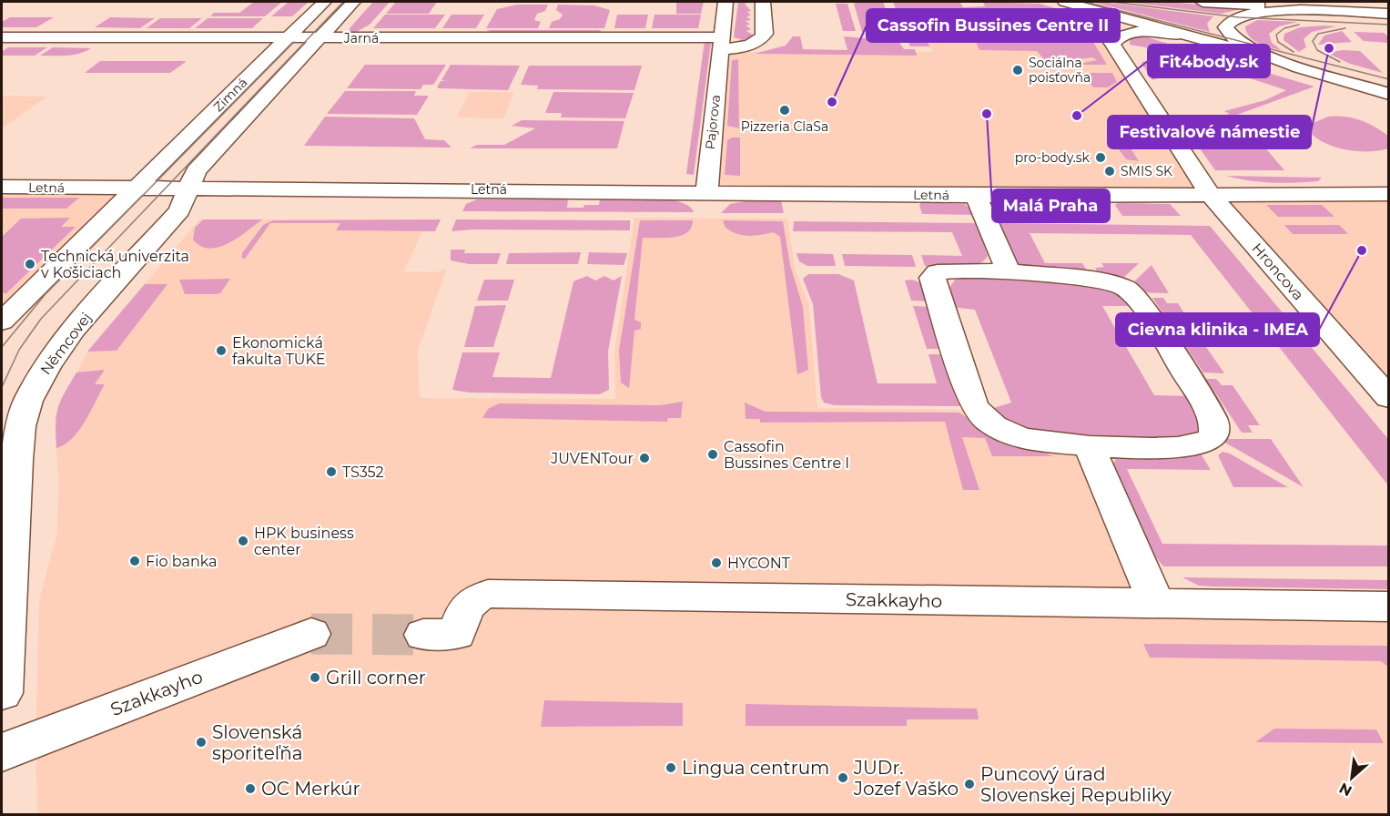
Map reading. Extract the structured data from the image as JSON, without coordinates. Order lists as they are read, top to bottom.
{
  "streets": {
    "street": [
      "Jarná",
      "Zimná",
      "Pajorova",
      "Letná",
      "Hroncova",
      "Němcovej",
      "Szakkayho"
    ]
  },
  "crossings": [
    ["Jarná", "Zimná"],
    ["Jarná", "Pajorova"],
    ["Zimná", "Letná"],
    ["Zimná", "Němcovej"],
    ["Pajorova", "Letná"],
    ["Letná", "Hroncova"],
    ["Letná", "Němcovej"]
  ],
  "places": [
    "Festivalové námestie",
    "Sociálna poisťovňa",
    "Cassofin Bussines Centre II",
    "Pizzeria ClaSa",
    "Malá Praha",
    "Fit4body.sk",
    "pro-body.sk",
    "SMIS SK",
    "Cievna klinika - IMEA",
    "Technická univerzita v Košiciach",
    "Ekonomická fakulta TUKE",
    "Cassofin Bussines Centre I",
    "JUVENTour",
    "TS352",
    "HPK business center",
    "Fio banka",
    "HYCONT",
    "Grill corner",
    "Slovenská sporiteľňa",
    "Lingua centrum",
    "JUDr. Jozef Vaško",
    "Puncový úrad Slovenskej Republiky",
    "OC Merkúr"
  ],
  "north": "bottom left"
}
